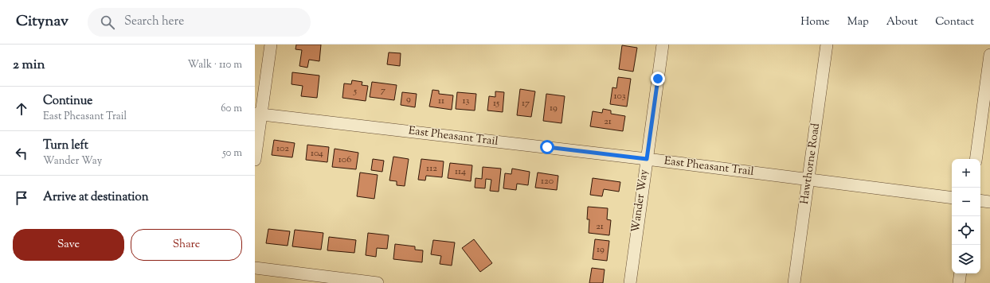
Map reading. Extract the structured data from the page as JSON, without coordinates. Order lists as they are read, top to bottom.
{
  "streets": {
    "street": ["East Pheasant Trail", "Hawthorne Road", "Wander Way"]
  },
  "crossings": [
    ["East Pheasant Trail", "Hawthorne Road"],
    ["East Pheasant Trail", "Wander Way"]
  ],
  "house_numbers": [
    "7",
    "5",
    "103",
    "9",
    "11",
    "13",
    "15",
    "17",
    "19",
    "21",
    "102",
    "104",
    "106",
    "112",
    "114",
    "120",
    "21",
    "19"
  ],
  "page": {
    "header": "Citynav",
    "search": "Search here",
    "nav": [
      "Home",
      "Map",
      "About",
      "Contact"
    ],
    "heading": ["2 min", "Walk · 110 m"],
    "list": [
      ["Continue", "East Pheasant Trail", "60 m"],
      ["Turn left", "Wander Way", "50 m"],
      "Arrive at destination"
    ],
    "map_buttons": ["+", "−"],
    "buttons": ["Save", "Share"]
  }
}
